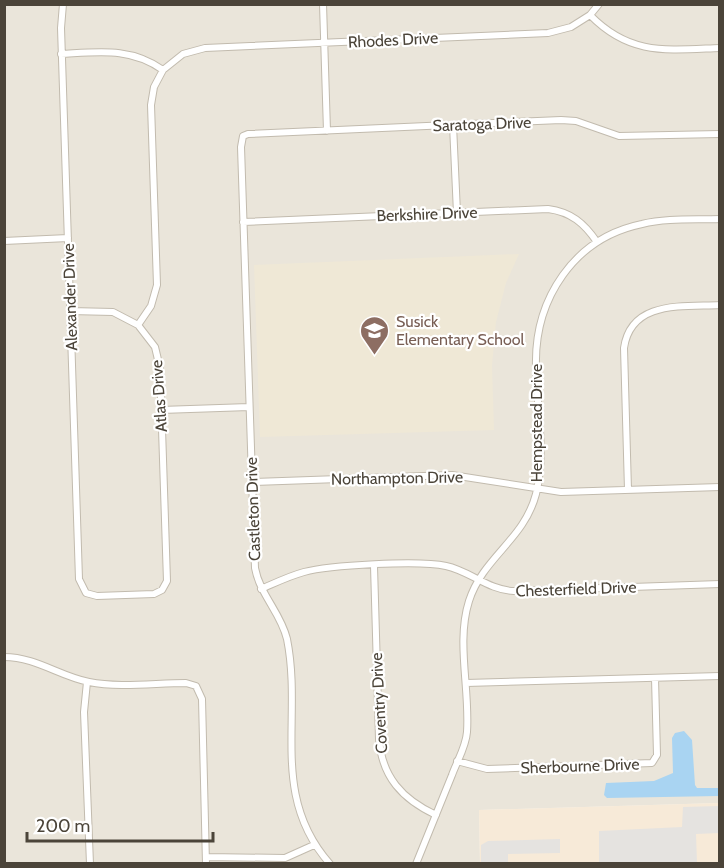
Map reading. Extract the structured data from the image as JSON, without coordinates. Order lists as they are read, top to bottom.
{
  "streets": {
    "street": [
      "Rhodes Drive",
      "Saratoga Drive",
      "Berkshire Drive",
      "Alexander Drive",
      "Atlas Drive",
      "Hempstead Drive",
      "Northampton Drive",
      "Castleton Drive",
      "Chesterfield Drive",
      "Coventry Drive",
      "Sherbourne Drive"
    ]
  },
  "crossings": [
    ["Saratoga Drive", "Castleton Drive"],
    ["Berkshire Drive", "Hempstead Drive"],
    ["Berkshire Drive", "Castleton Drive"],
    ["Alexander Drive", "Atlas Drive"],
    ["Hempstead Drive", "Northampton Drive"],
    ["Hempstead Drive", "Chesterfield Drive"],
    ["Hempstead Drive", "Coventry Drive"],
    ["Hempstead Drive", "Sherbourne Drive"],
    ["Northampton Drive", "Castleton Drive"],
    ["Castleton Drive", "Chesterfield Drive"],
    ["Chesterfield Drive", "Coventry Drive"]
  ],
  "places": {
    "school or university": ["Susick Elementary School"]
  },
  "scale_bar": "200 m"
}
